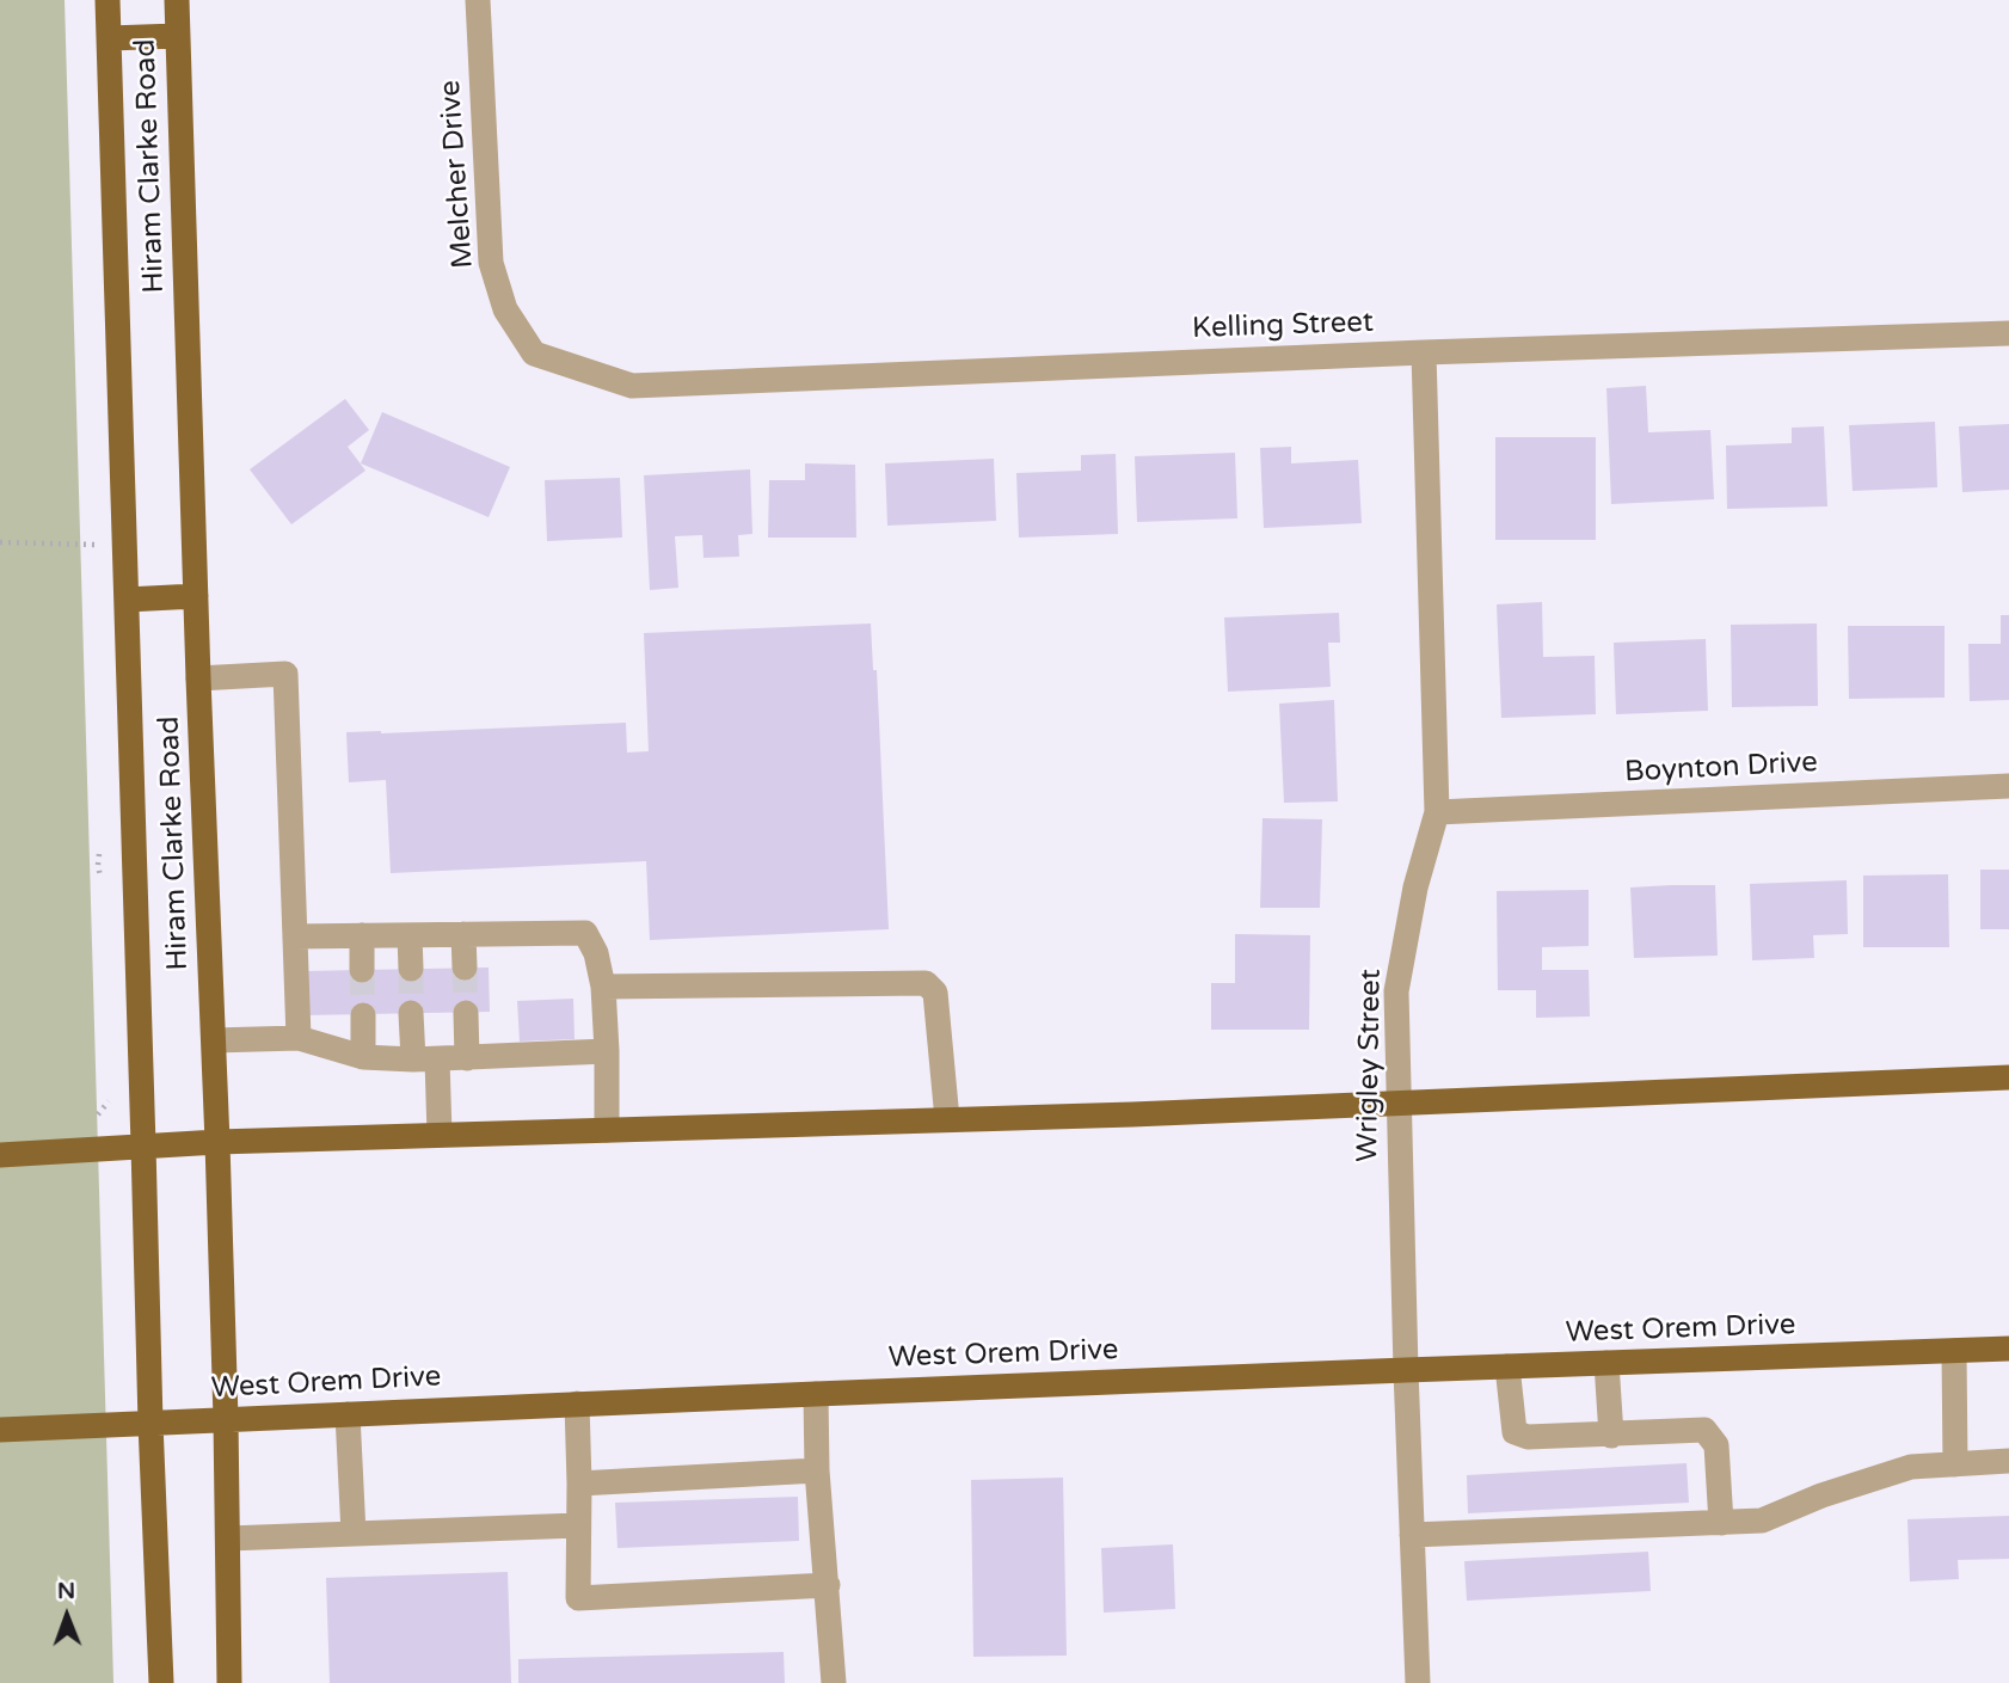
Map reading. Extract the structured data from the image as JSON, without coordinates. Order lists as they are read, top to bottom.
{
  "streets": {
    "main road": ["Hiram Clarke Road", "West Orem Drive"],
    "street": [
      "Melcher Drive",
      "Kelling Street",
      "Boynton Drive",
      "Wrigley Street"
    ]
  },
  "crossings": [
    ["Hiram Clarke Road", "West Orem Drive"],
    ["Melcher Drive", "Kelling Street"],
    ["Kelling Street", "Wrigley Street"],
    ["Boynton Drive", "Wrigley Street"],
    ["Wrigley Street", "West Orem Drive"]
  ],
  "north": "top"
}
